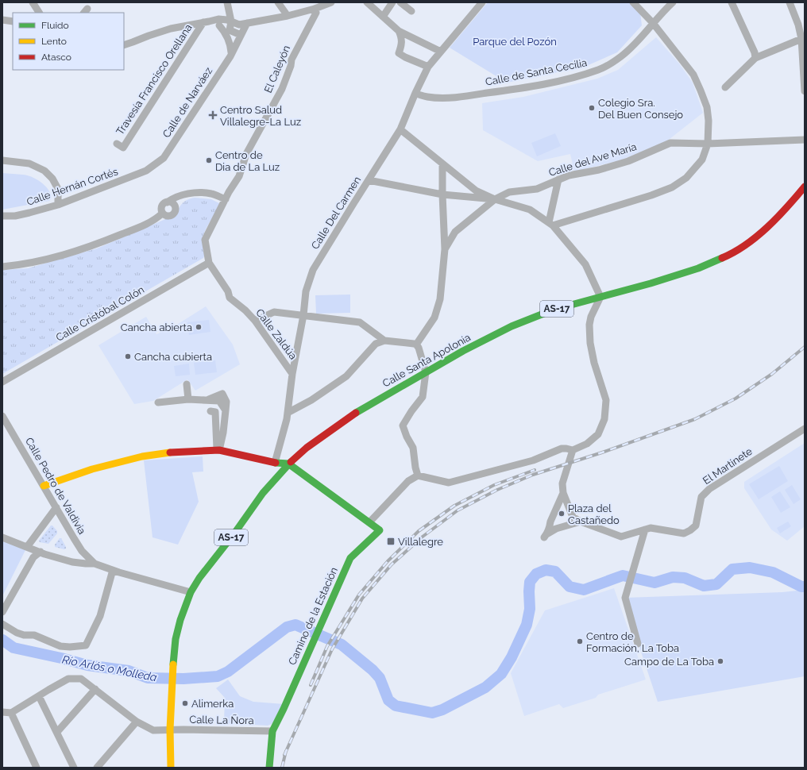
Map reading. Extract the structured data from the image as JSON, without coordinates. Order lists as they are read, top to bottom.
{
  "streets": {
    "main road": ["AS-17", "Calle Santa Apolonia", "Camino de la Estación"],
    "street": [
      "El Caleyón",
      "Calle de Santa Cecilia",
      "Travesía Francisco Orellana",
      "Calle de Narváez",
      "Calle del Ave María",
      "Calle Hernán Cortés",
      "Calle Del Carmen",
      "Calle Cristóbal Colón",
      "Calle Zaldúa",
      "El Martinete",
      "Calle Pedro de Valdivia",
      "Calle La Ñora"
    ]
  },
  "crossings": [
    ["El Caleyón", "Calle Cristóbal Colón"],
    ["El Caleyón", "Calle Zaldúa"],
    ["Calle de Santa Cecilia", "Calle Del Carmen"],
    ["Calle de Narváez", "Calle Hernán Cortés"],
    ["Calle Del Carmen", "Calle Zaldúa"],
    ["AS-17", "Calle Santa Apolonia"],
    ["AS-17", "Calle La Ñora"],
    ["Calle Cristóbal Colón", "Calle Zaldúa"],
    ["Calle Santa Apolonia", "Calle La Ñora"],
    ["Camino de la Estación", "Calle La Ñora"]
  ],
  "water": ["Río Arlós o Molleda"],
  "parks": ["Parque del Pozón"],
  "places": {
    "other": [
      "Colegio Sra. Del Buen Consejo",
      "Centro de Dia de La Luz",
      "Cancha abierta",
      "Cancha cubierta",
      "Plaza del Castañedo",
      "Centro de Formación, La Toba",
      "Campo de La Toba",
      "Alimerka"
    ],
    "health": ["Centro Salud Villalegre-La Luz"],
    "transit": ["Villalegre"]
  },
  "legend": ["Fluido", "Lento", "Atasco"]
}
